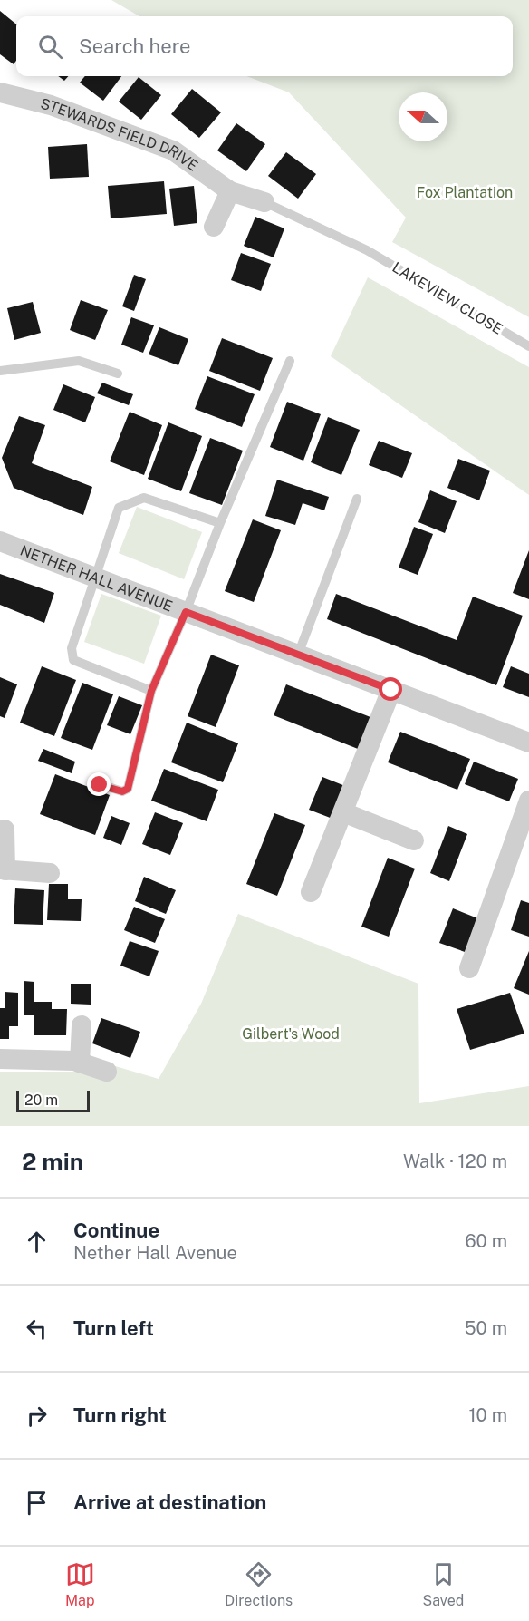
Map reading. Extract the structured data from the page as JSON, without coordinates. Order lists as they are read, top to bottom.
{
  "streets": {
    "street": ["STEWARDS FIELD DRIVE", "NETHER HALL AVENUE"],
    "lane": ["LAKEVIEW CLOSE"]
  },
  "crossings": [
    ["STEWARDS FIELD DRIVE", "LAKEVIEW CLOSE"]
  ],
  "parks": ["Fox Plantation", "Gilbert's Wood"],
  "scale_bar": "20 m",
  "north": "left",
  "page": {
    "search": "Search here",
    "scale": "20 m",
    "heading": ["2 min", "Walk · 120 m"],
    "list": [
      ["Continue", "Nether Hall Avenue", "60 m"],
      ["Turn left", "50 m"],
      ["Turn right", "10 m"],
      "Arrive at destination"
    ],
    "nav": ["Map", "Directions", "Saved"]
  }
}
